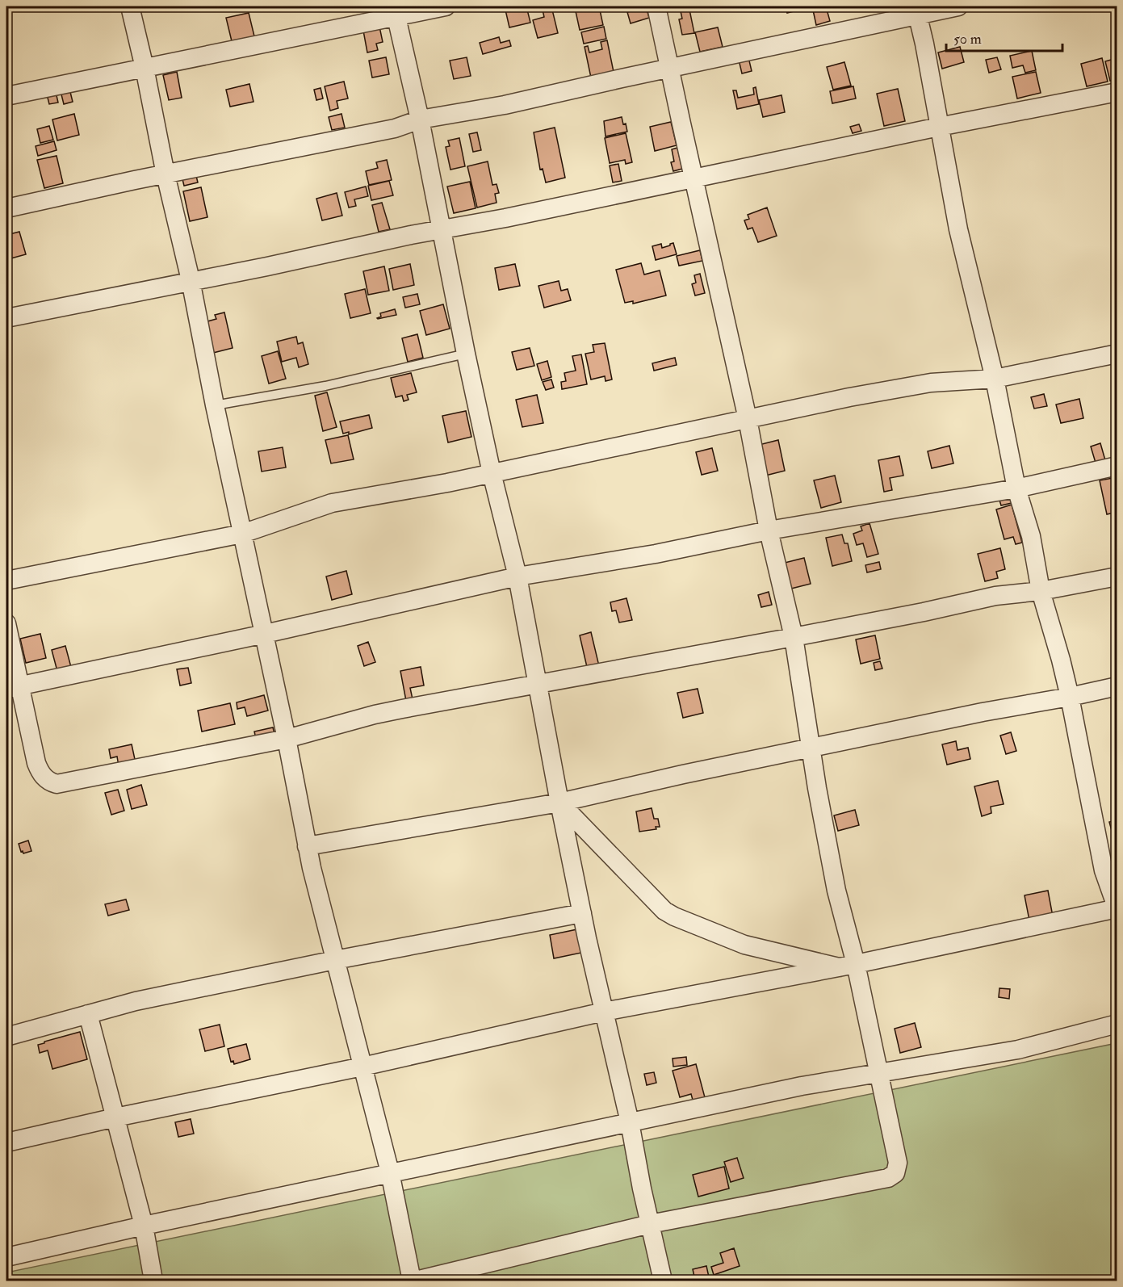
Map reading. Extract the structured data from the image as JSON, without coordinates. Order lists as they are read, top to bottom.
{
  "scale_bar": "50 m"
}
